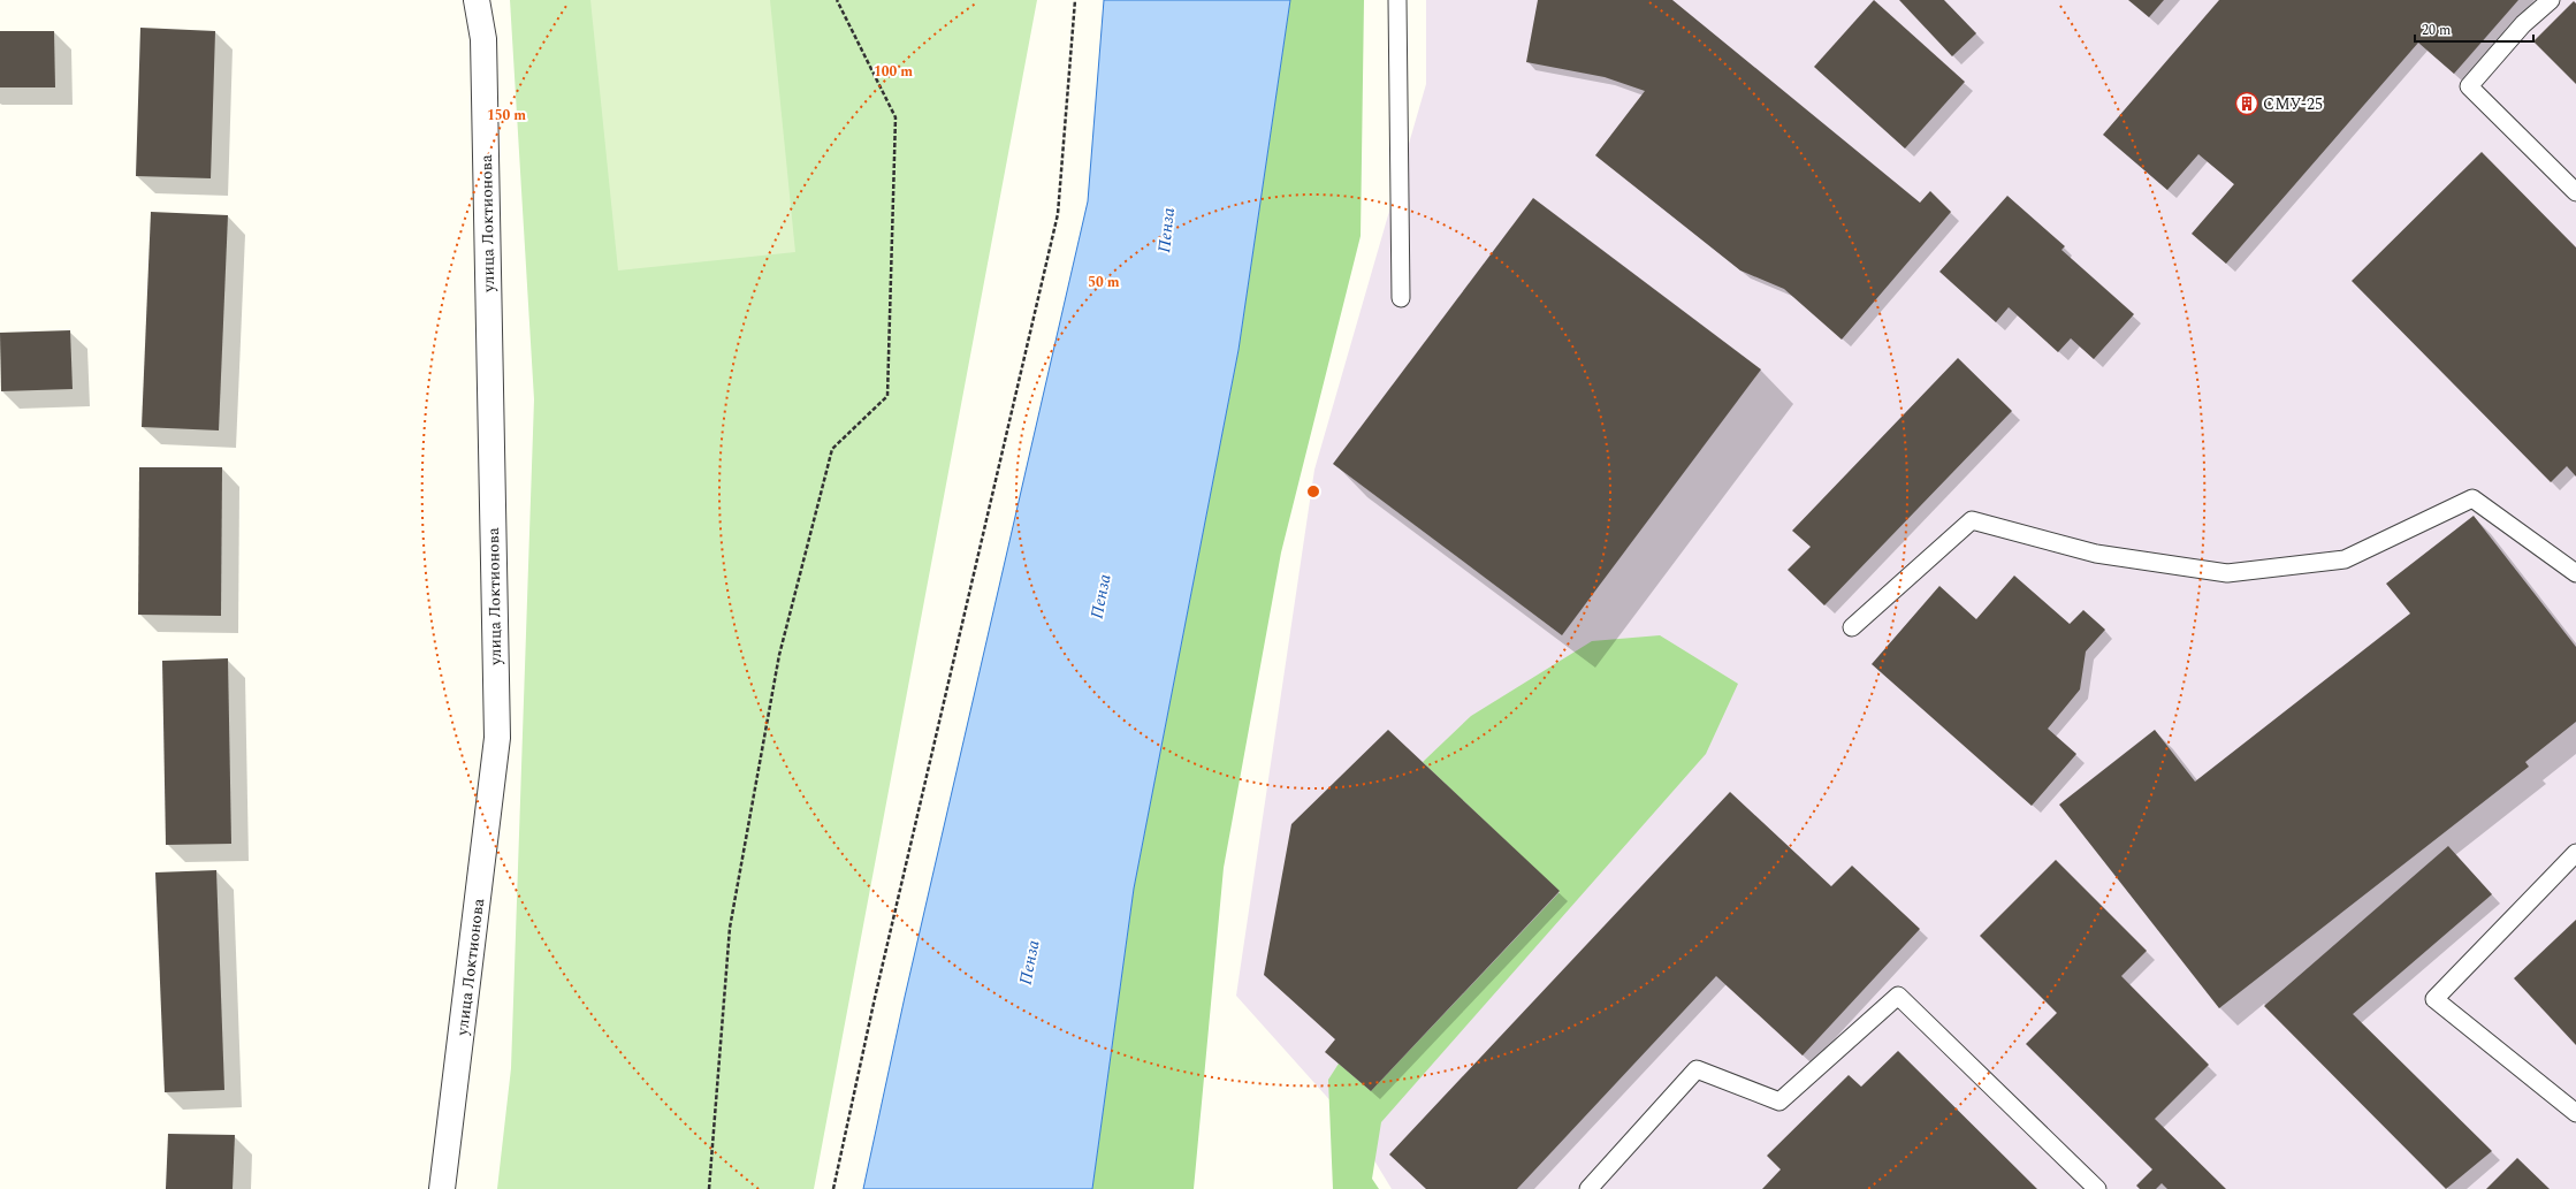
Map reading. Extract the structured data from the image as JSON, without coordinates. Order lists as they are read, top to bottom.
{
  "streets": {
    "street": ["улица Локтионова"]
  },
  "water": ["Пенза"],
  "places": {
    "building": ["СМУ-25"]
  },
  "scale_bar": "20 m",
  "rings": ["100 m", "150 m", "50 m"]
}
